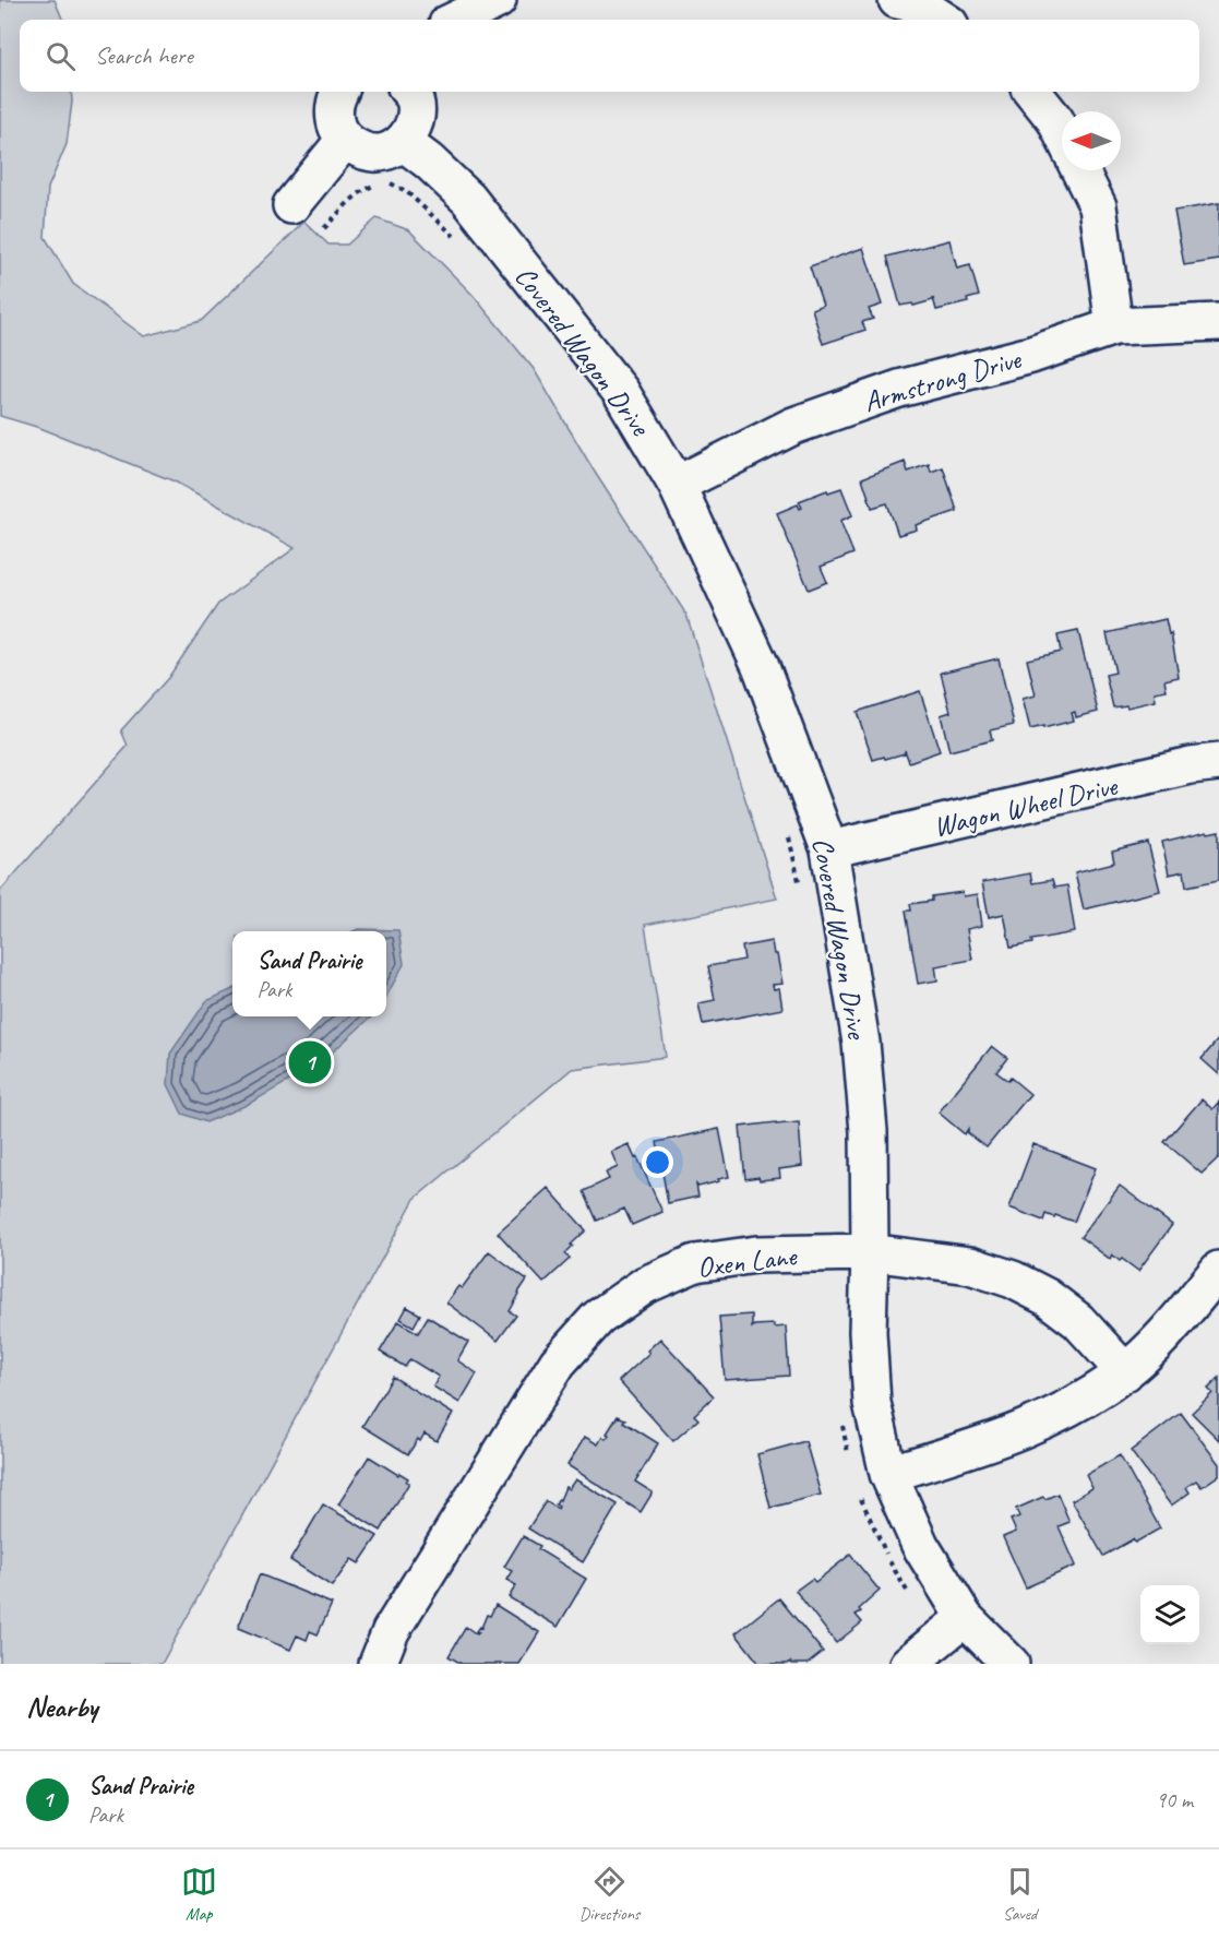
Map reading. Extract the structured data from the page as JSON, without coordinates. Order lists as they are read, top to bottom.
{
  "streets": {
    "street": [
      "Covered Wagon Drive",
      "Armstrong Drive",
      "Wagon Wheel Drive",
      "Oxen Lane"
    ]
  },
  "crossings": [
    ["Covered Wagon Drive", "Armstrong Drive"],
    ["Covered Wagon Drive", "Wagon Wheel Drive"],
    ["Covered Wagon Drive", "Oxen Lane"]
  ],
  "north": "left",
  "page": {
    "search": "Search here",
    "popup": ["Sand Prairie", "Park"],
    "pins": "1",
    "heading": "Nearby",
    "list": [
      {
        "mark": "1",
        "name": "Sand Prairie",
        "note": "Park",
        "value": "90 m"
      }
    ],
    "nav": ["Map", "Directions", "Saved"]
  }
}
